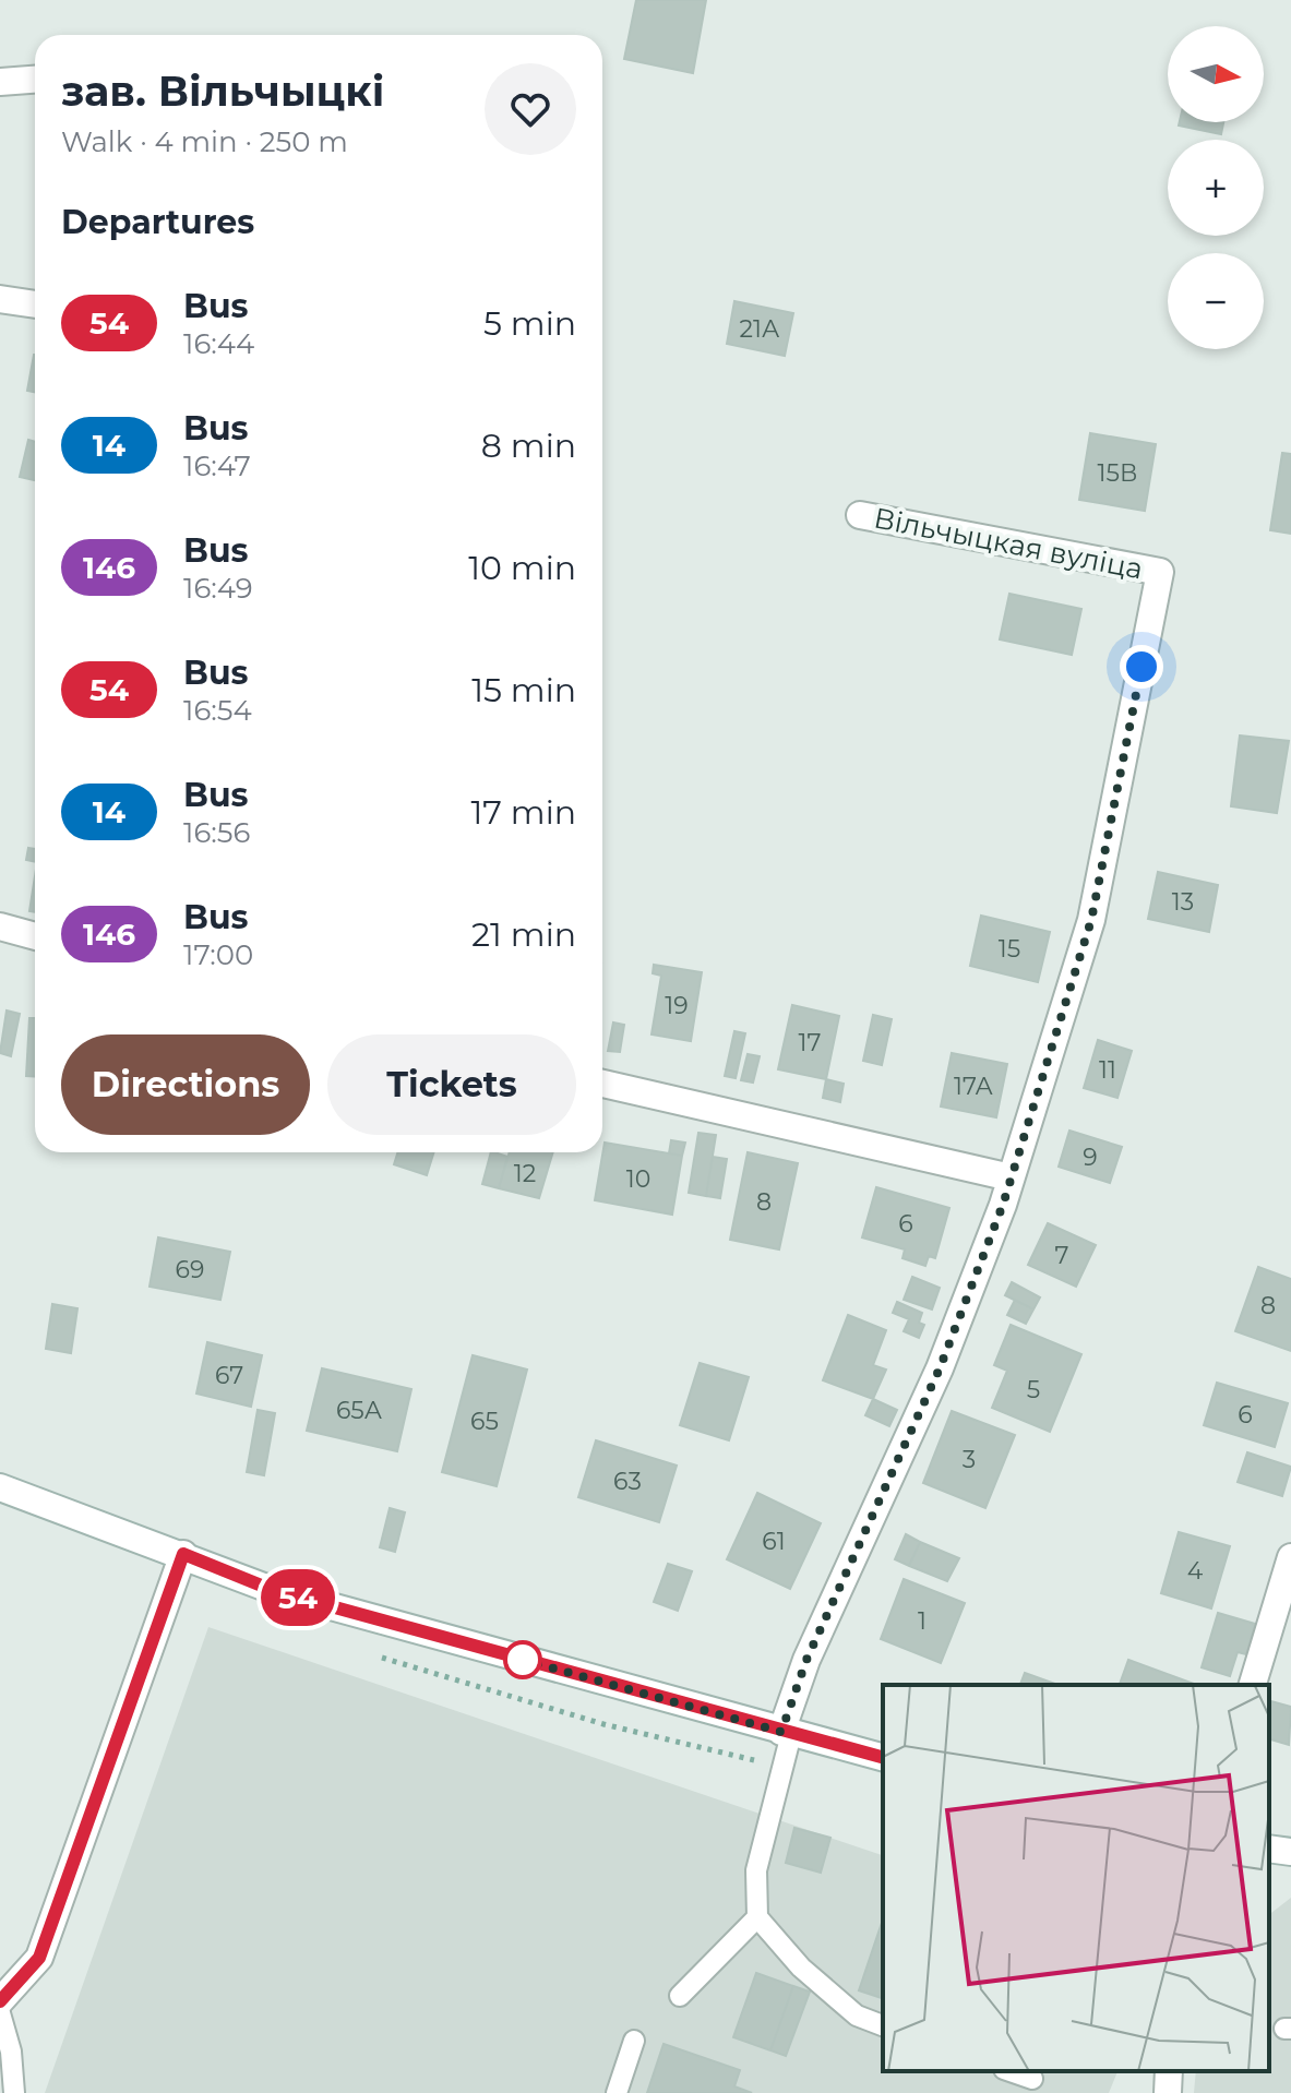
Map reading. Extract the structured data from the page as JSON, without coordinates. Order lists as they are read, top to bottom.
{
  "streets": {
    "street": ["Вільчыцкая вуліца"]
  },
  "lines": ["bus line 54"],
  "house_numbers": [
    "21А",
    "15В",
    "13",
    "15",
    "19",
    "17",
    "11",
    "17А",
    "9",
    "12",
    "10",
    "8",
    "6",
    "7",
    "69",
    "8",
    "67",
    "5",
    "65А",
    "6",
    "65",
    "3",
    "63",
    "61",
    "4",
    "1"
  ],
  "north": "right",
  "page": {
    "on_map": "54",
    "map_buttons": ["+", "−"],
    "heading": [
      ["зав. Вільчыцкі", "Walk · 4 min · 250 m"],
      "Departures"
    ],
    "list": [
      {
        "mark": "54",
        "name": "Bus",
        "note": "16:44",
        "value": "5 min"
      },
      {
        "mark": "14",
        "name": "Bus",
        "note": "16:47",
        "value": "8 min"
      },
      {
        "mark": "146",
        "name": "Bus",
        "note": "16:49",
        "value": "10 min"
      },
      {
        "mark": "54",
        "name": "Bus",
        "note": "16:54",
        "value": "15 min"
      },
      {
        "mark": "14",
        "name": "Bus",
        "note": "16:56",
        "value": "17 min"
      },
      {
        "mark": "146",
        "name": "Bus",
        "note": "17:00",
        "value": "21 min"
      }
    ],
    "buttons": ["Directions", "Tickets"]
  }
}
